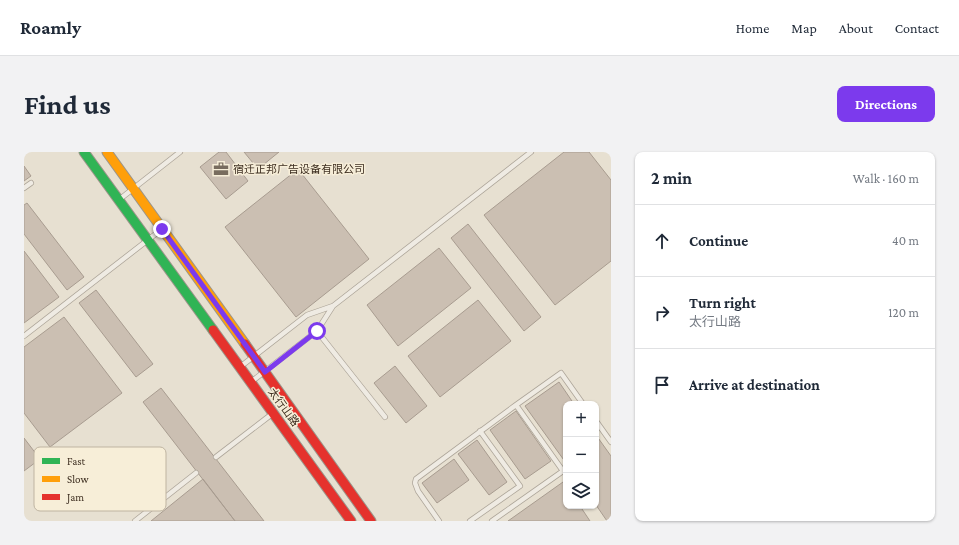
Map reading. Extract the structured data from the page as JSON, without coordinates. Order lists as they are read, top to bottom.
{
  "streets": {
    "street": ["太行山路"]
  },
  "places": {
    "office": ["宿迁正邦广告设备有限公司"]
  },
  "legend": ["Fast", "Slow", "Jam"],
  "page": {
    "header": "Roamly",
    "nav": [
      "Home",
      "Map",
      "About",
      "Contact"
    ],
    "buttons": "Directions",
    "title": "Find us",
    "heading": ["2 min", "Walk · 160 m"],
    "list": [
      ["Continue", "40 m"],
      ["Turn right", "太行山路", "120 m"],
      "Arrive at destination"
    ],
    "map_buttons": ["+", "−"]
  }
}
